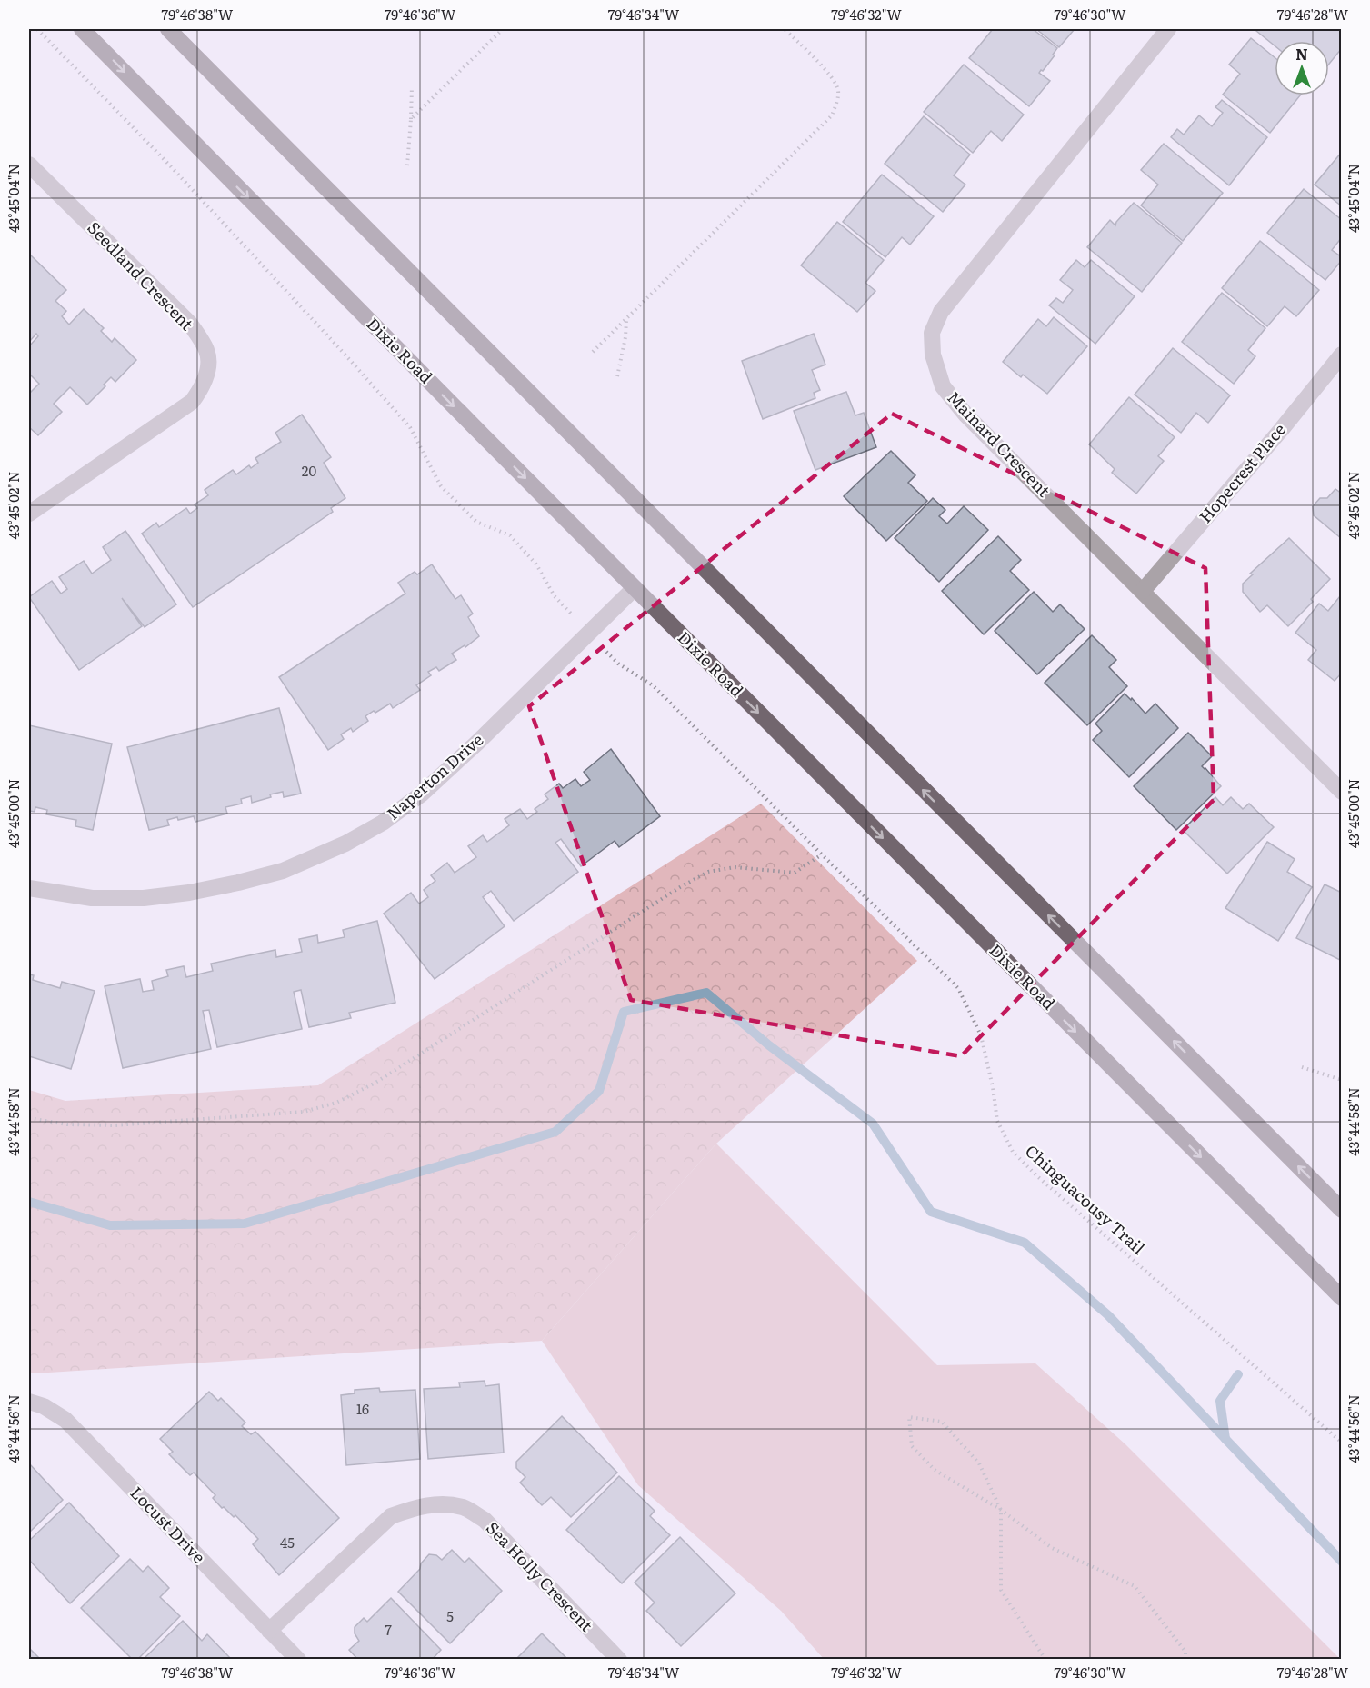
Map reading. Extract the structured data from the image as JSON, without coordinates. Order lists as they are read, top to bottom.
{
  "streets": {
    "main road": ["Dixie Road"],
    "street": [
      "Seedland Crescent",
      "Mainard Crescent",
      "Hopecrest Place",
      "Naperton Drive",
      "Locust Drive",
      "Sea Holly Crescent"
    ],
    "path": ["Chinguacousy Trail"]
  },
  "crossings": [
    ["Dixie Road", "Naperton Drive"],
    ["Mainard Crescent", "Hopecrest Place"],
    ["Locust Drive", "Sea Holly Crescent"]
  ],
  "house_numbers": [
    "20",
    "16",
    "45",
    "5",
    "7"
  ],
  "north": "top",
  "coordinates": [
    "79°46'38\"W",
    "79°46'36\"W",
    "79°46'34\"W",
    "79°46'32\"W",
    "79°46'30\"W",
    "79°46'28\"W",
    "43°45'04\"N",
    "43°45'02\"N",
    "43°45'00\"N",
    "43°44'58\"N",
    "43°44'56\"N"
  ]
}
